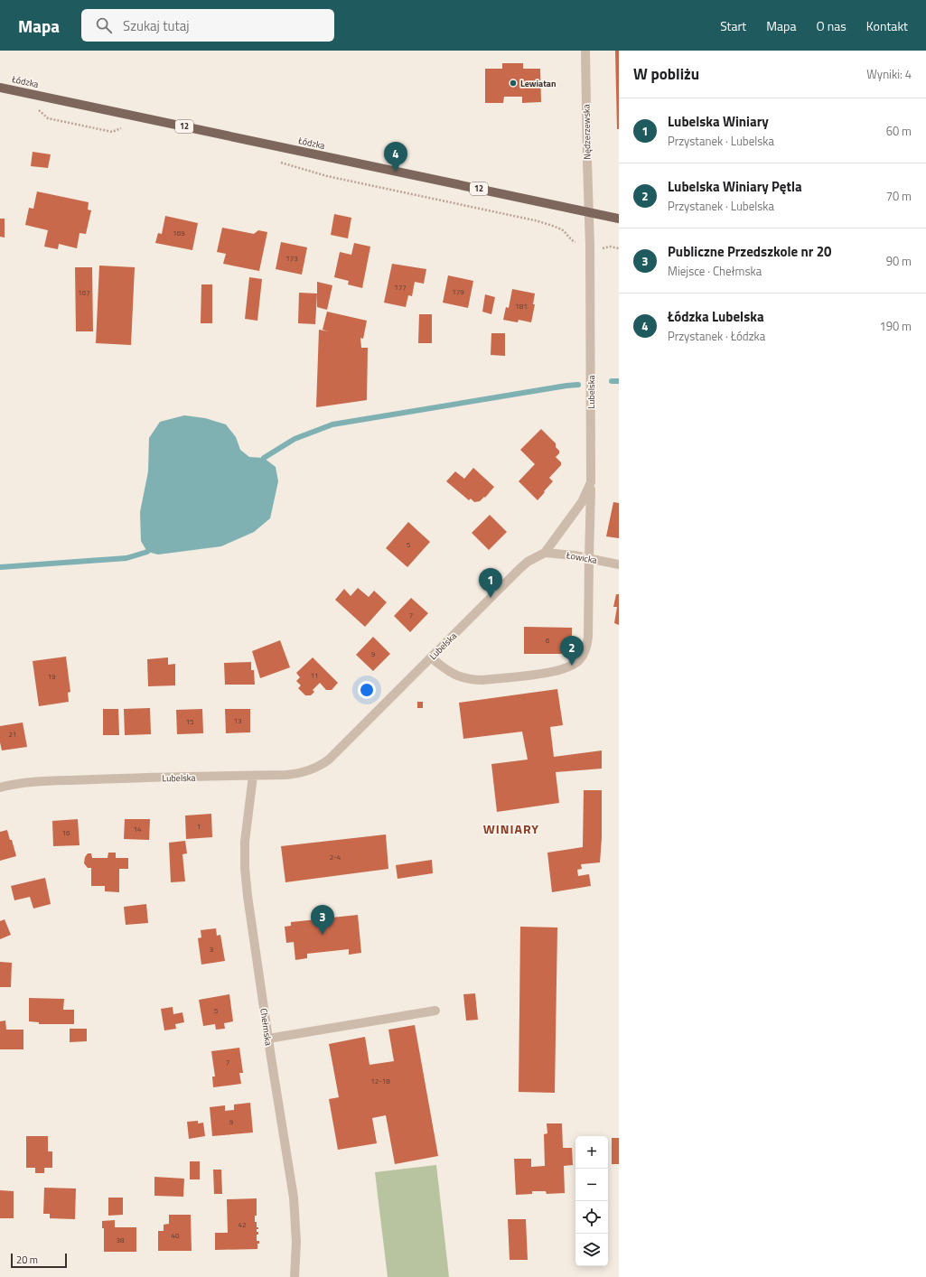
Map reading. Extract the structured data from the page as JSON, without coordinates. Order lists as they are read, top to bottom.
{
  "streets": {
    "main road": ["Łódzka", "12"],
    "street": [
      "Nędzerzewska",
      "Lubelska",
      "Łowicka",
      "Chełmska"
    ]
  },
  "crossings": [
    ["Łódzka", "Nędzerzewska"],
    ["Łódzka", "Lubelska"],
    ["Nędzerzewska", "Lubelska"],
    ["Lubelska", "Łowicka"],
    ["Lubelska", "Chełmska"]
  ],
  "districts": ["WINIARY"],
  "places": ["Lewiatan"],
  "house_numbers": [
    "169",
    "173",
    "177",
    "179",
    "167",
    "181",
    "5",
    "7",
    "6",
    "9",
    "11",
    "19",
    "13",
    "15",
    "21",
    "1",
    "14",
    "16",
    "2-4",
    "3",
    "5",
    "7",
    "12-18",
    "9",
    "42",
    "40",
    "38"
  ],
  "scale_bar": "20 m",
  "page": {
    "header": "Mapa",
    "search": "Szukaj tutaj",
    "nav": [
      "Start",
      "Mapa",
      "O nas",
      "Kontakt"
    ],
    "heading": ["W pobliżu", "Wyniki: 4"],
    "list": [
      {
        "mark": "1",
        "name": "Lubelska Winiary",
        "note": "Przystanek · Lubelska",
        "value": "60 m"
      },
      {
        "mark": "2",
        "name": "Lubelska Winiary Pętla",
        "note": "Przystanek · Lubelska",
        "value": "70 m"
      },
      {
        "mark": "3",
        "name": "Publiczne Przedszkole nr 20",
        "note": "Miejsce · Chełmska",
        "value": "90 m"
      },
      {
        "mark": "4",
        "name": "Łódzka Lubelska",
        "note": "Przystanek · Łódzka",
        "value": "190 m"
      }
    ],
    "pins": [
      "4",
      "1",
      "2",
      "3"
    ],
    "map_buttons": ["+", "−"],
    "scale": "20 m"
  }
}
